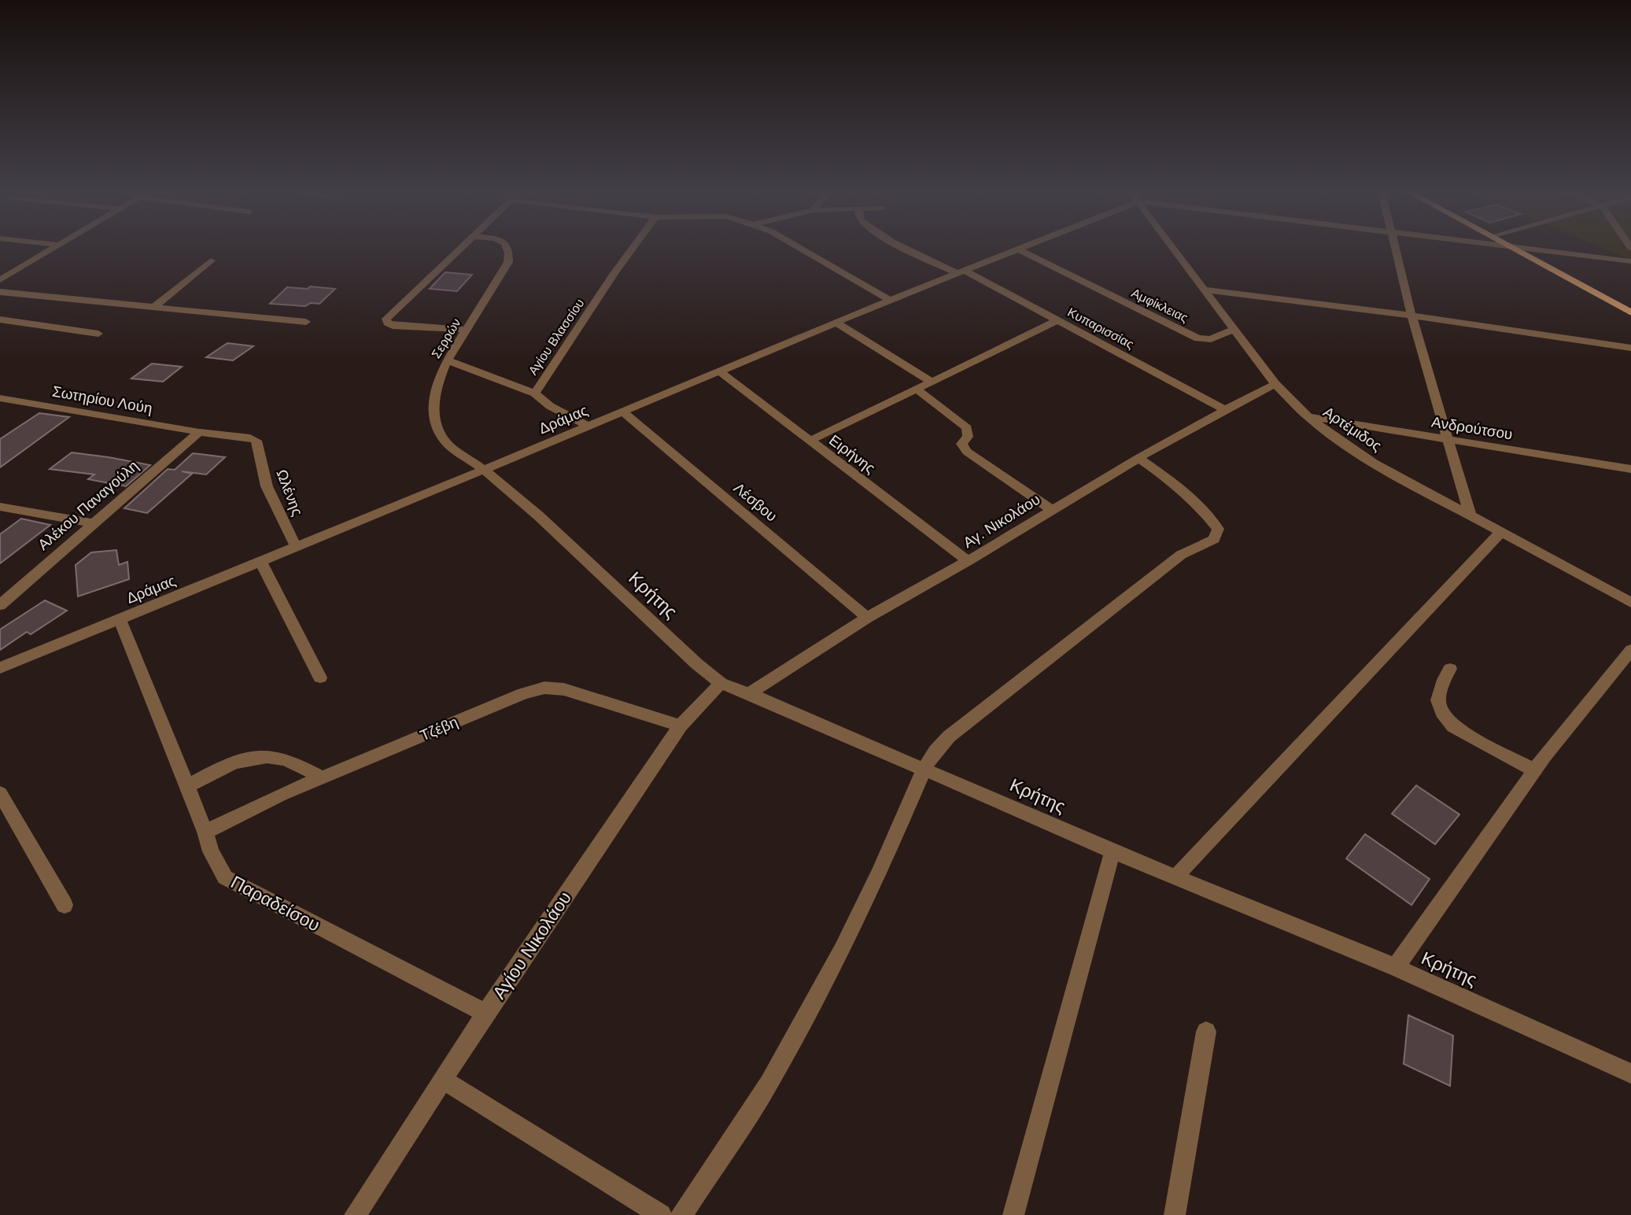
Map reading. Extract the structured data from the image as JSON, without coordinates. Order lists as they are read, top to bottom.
{
  "streets": {
    "street": [
      "Αμφίκλειας",
      "Κυπαρισσίας",
      "Αγίου Βλασσίου",
      "Σερρών",
      "Σωτηρίου Λούη",
      "Δράμας",
      "Ανδρούτσου",
      "Αρτέμιδος",
      "Ειρήνης",
      "Ωλένης",
      "Λέσβου",
      "Αλέκου Παναγούλη",
      "Αγ. Νικολάου",
      "Κρήτης",
      "Τζέβη",
      "Παραδείσου",
      "Αγίου Νικολάου"
    ]
  },
  "crossings": [
    ["Αμφίκλειας", "Δράμας"],
    ["Αμφίκλειας", "Αρτέμιδος"],
    ["Κυπαρισσίας", "Δράμας"],
    ["Κυπαρισσίας", "Αγ. Νικολάου"],
    ["Αγίου Βλασσίου", "Δράμας"],
    ["Σερρών", "Δράμας"],
    ["Σερρών", "Κρήτης"],
    ["Σωτηρίου Λούη", "Ωλένης"],
    ["Σωτηρίου Λούη", "Αλέκου Παναγούλη"],
    ["Δράμας", "Ειρήνης"],
    ["Δράμας", "Ωλένης"],
    ["Δράμας", "Λέσβου"],
    ["Δράμας", "Κρήτης"],
    ["Δράμας", "Παραδείσου"],
    ["Ανδρούτσου", "Αρτέμιδος"],
    ["Αρτέμιδος", "Αγ. Νικολάου"],
    ["Ειρήνης", "Αγ. Νικολάου"],
    ["Ωλένης", "Αλέκου Παναγούλη"],
    ["Λέσβου", "Αγ. Νικολάου"],
    ["Αγ. Νικολάου", "Κρήτης"],
    ["Κρήτης", "Αγίου Νικολάου"],
    ["Τζέβη", "Παραδείσου"],
    ["Τζέβη", "Αγίου Νικολάου"],
    ["Παραδείσου", "Αγίου Νικολάου"]
  ]
}
